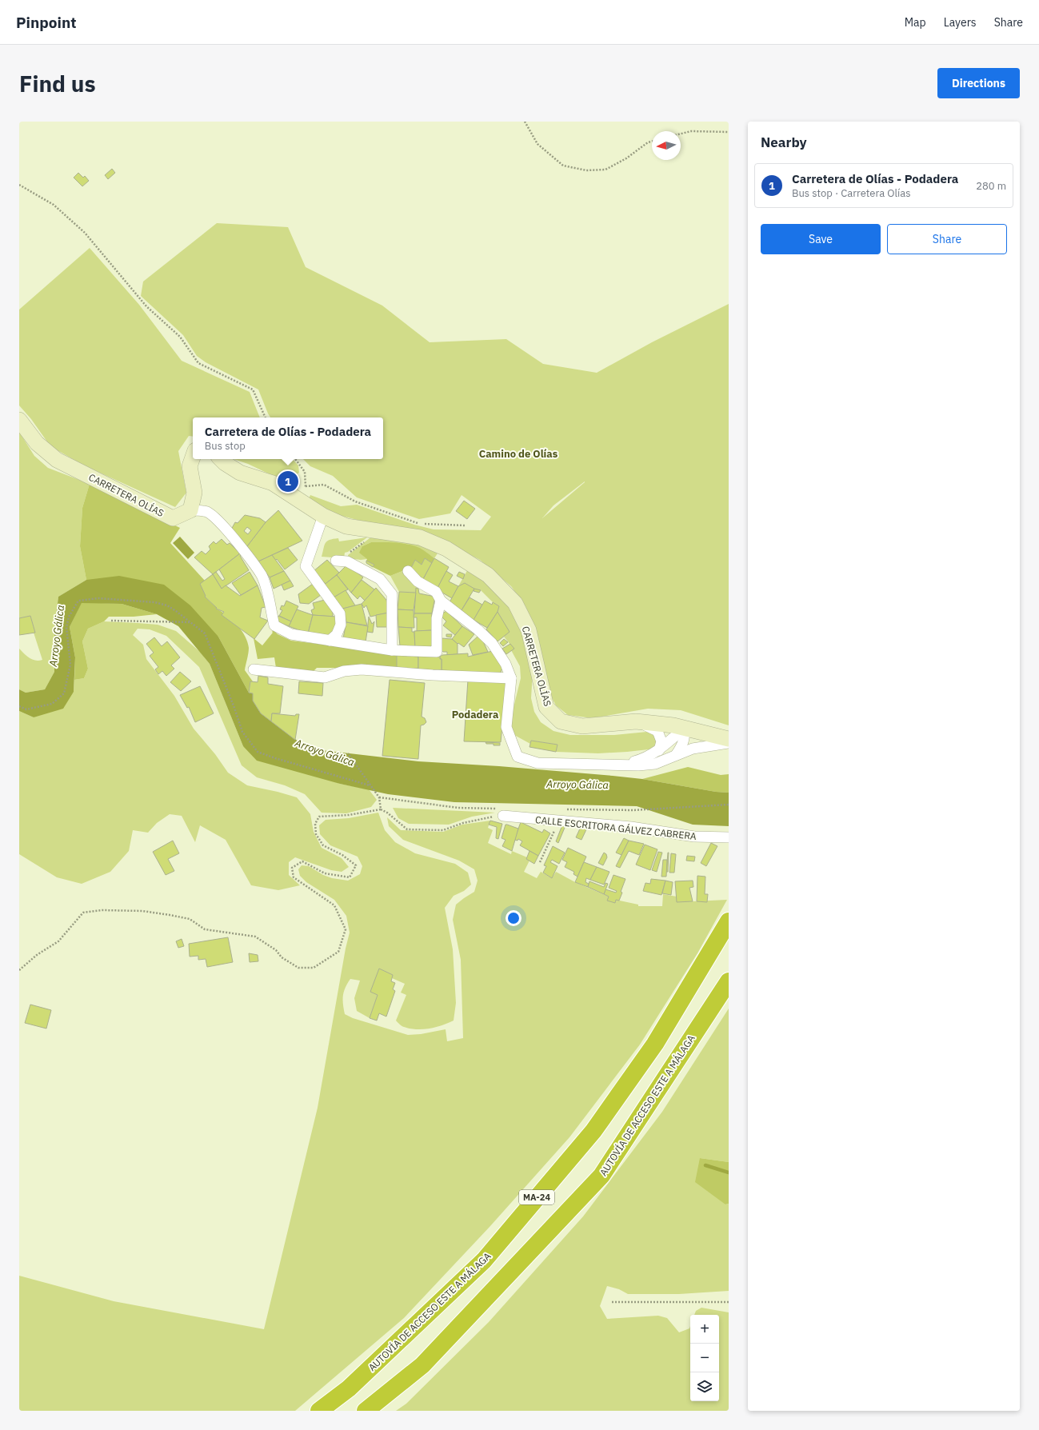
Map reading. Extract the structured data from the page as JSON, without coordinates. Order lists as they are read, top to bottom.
{
  "streets": {
    "highway": ["AUTOVÍA DE ACCESO ESTE A MÁLAGA", "MA-24"],
    "main road": ["CARRETERA OLÍAS"],
    "street": ["CALLE ESCRITORA GÁLVEZ CABRERA"]
  },
  "districts": ["Camino de Olías", "Podadera"],
  "water": ["Arroyo Gálica"],
  "north": "left",
  "page": {
    "header": "Pinpoint",
    "nav": ["Map", "Layers", "Share"],
    "buttons": [
      "Directions",
      ["Save", "Share"]
    ],
    "title": "Find us",
    "heading": "Nearby",
    "list": [
      {
        "mark": "1",
        "name": "Carretera de Olías - Podadera",
        "note": "Bus stop · Carretera Olías",
        "value": "280 m"
      }
    ],
    "popup": ["Carretera de Olías - Podadera", "Bus stop"],
    "pins": "1",
    "map_buttons": ["+", "−"]
  }
}
